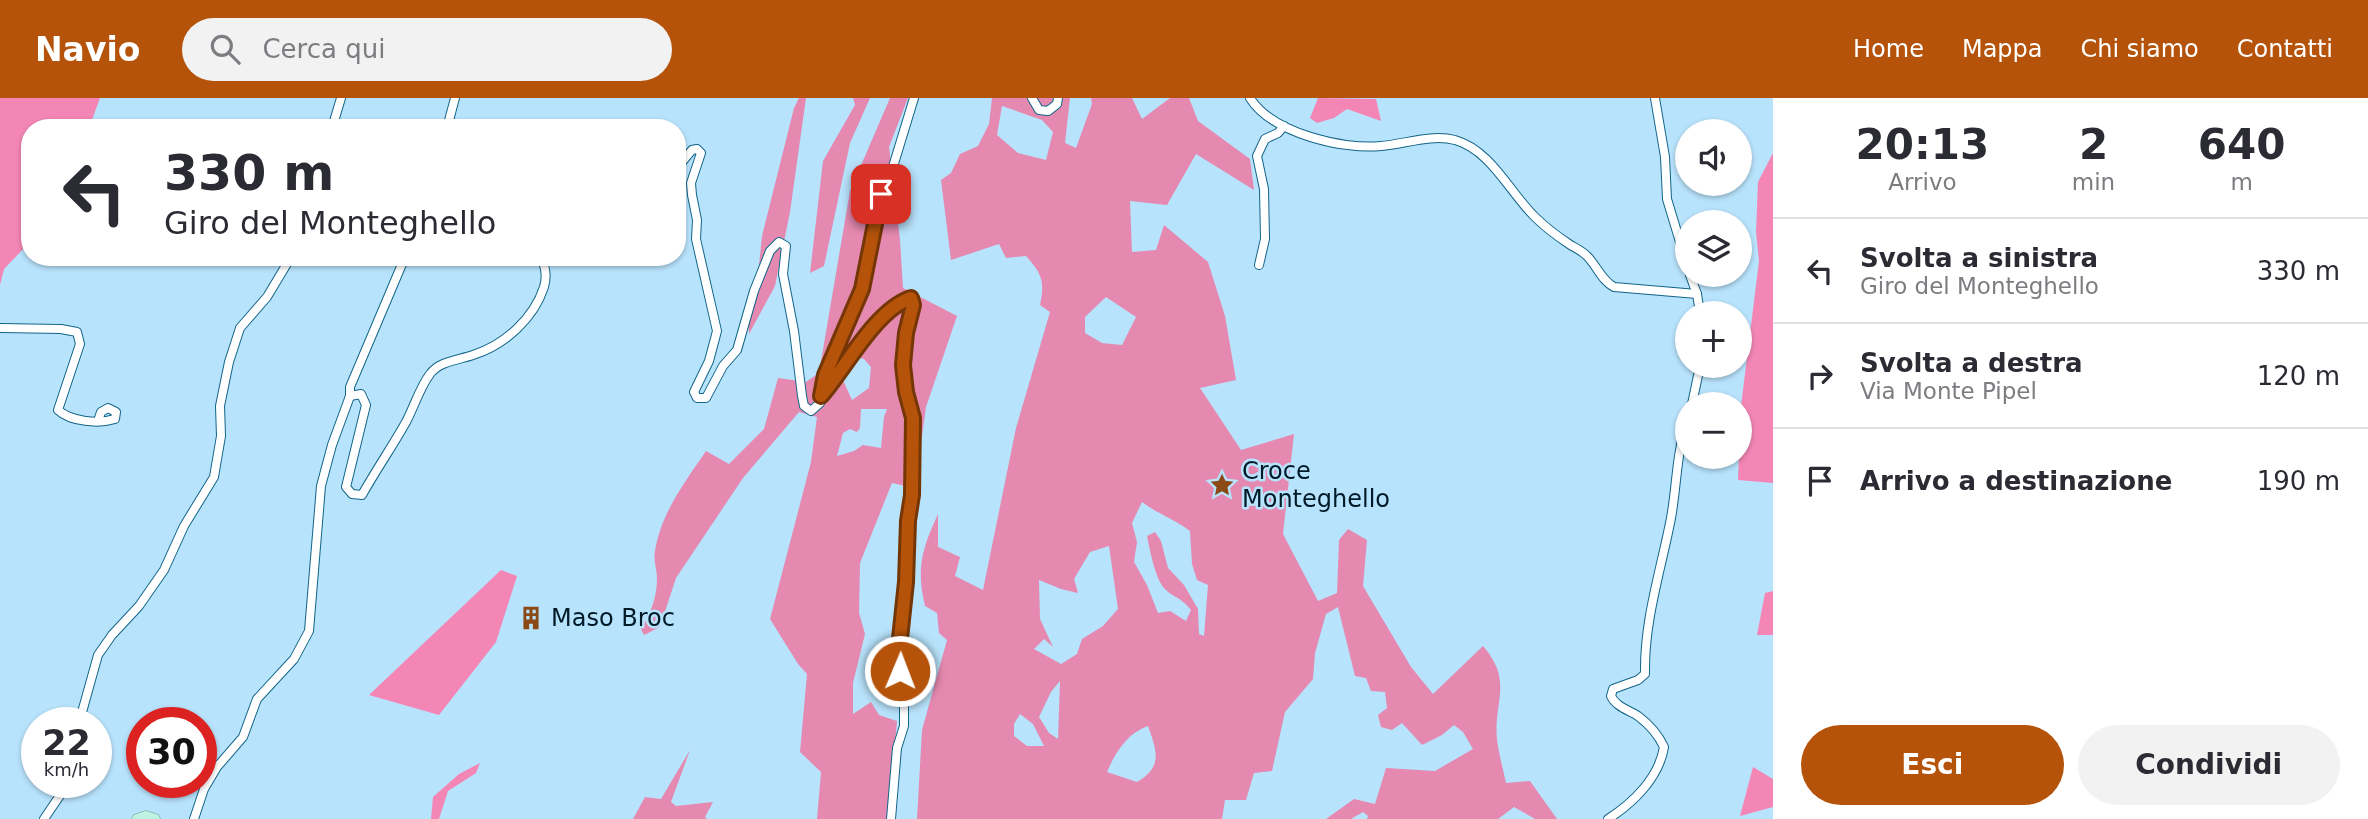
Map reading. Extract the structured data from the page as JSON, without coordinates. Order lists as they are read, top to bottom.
{
  "places": {
    "place": ["Croce Monteghello"],
    "building": ["Maso Broc"]
  },
  "page": {
    "header": "Navio",
    "search": "Cerca qui",
    "nav": [
      "Home",
      "Mappa",
      "Chi siamo",
      "Contatti"
    ],
    "eta": [
      "20:13",
      "Arrivo",
      "2",
      "min",
      "640",
      "m"
    ],
    "map_buttons": ["+", "−"],
    "turn": ["330 m", "Giro del Monteghello"],
    "list": [
      {
        "name": "Svolta a sinistra",
        "note": "Giro del Monteghello",
        "value": "330 m"
      },
      {
        "name": "Svolta a destra",
        "note": "Via Monte Pipel",
        "value": "120 m"
      },
      {
        "name": "Arrivo a destinazione",
        "value": "190 m"
      }
    ],
    "speed": "22 km/h",
    "limit": "30",
    "buttons": ["Esci", "Condividi"]
  }
}
